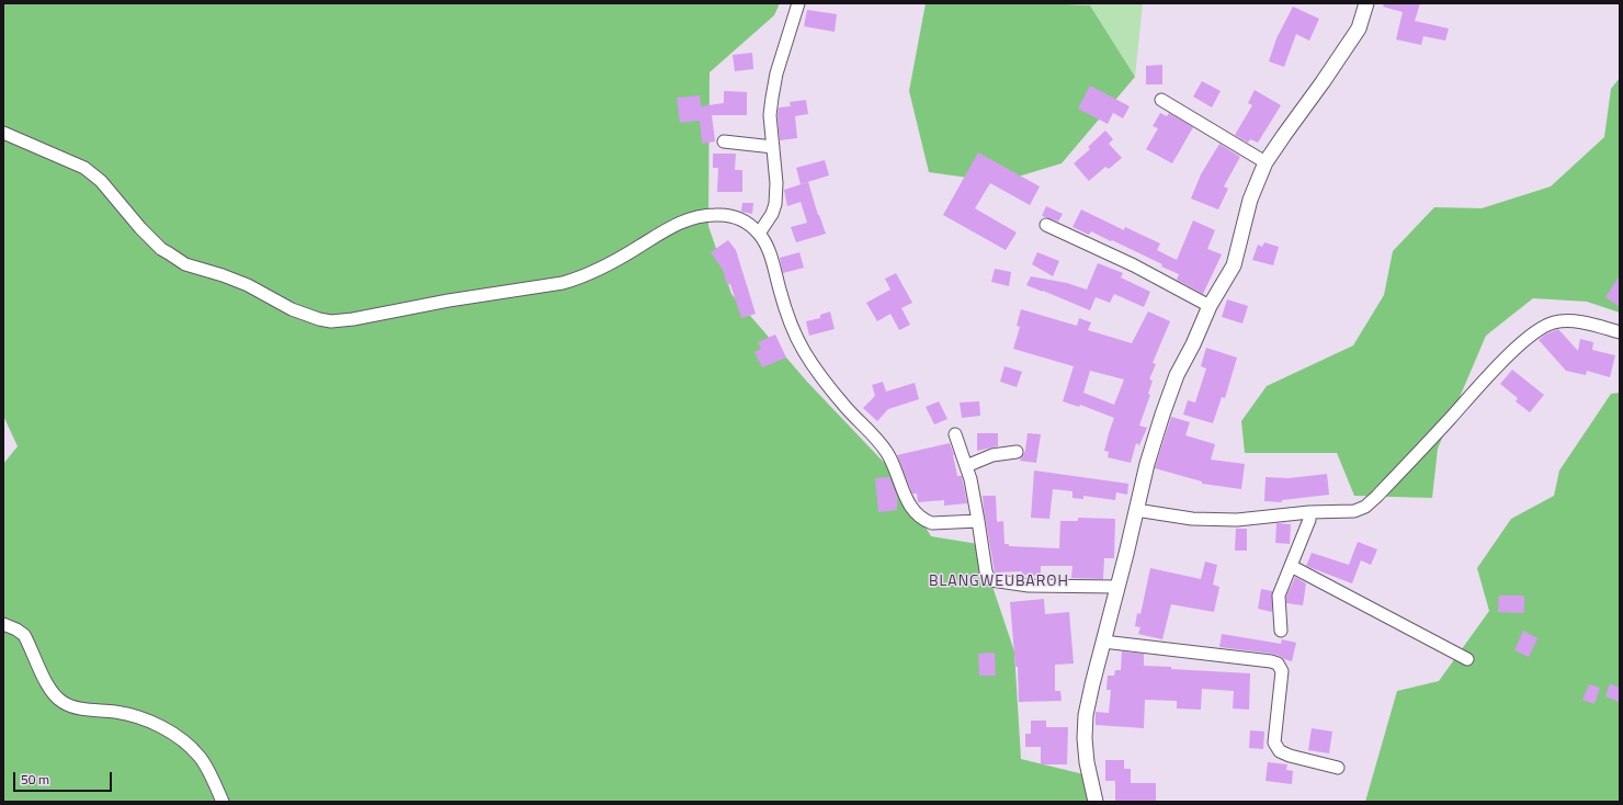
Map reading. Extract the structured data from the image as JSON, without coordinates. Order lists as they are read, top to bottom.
{
  "districts": ["BLANGWEUBAROH"],
  "scale_bar": "50 m"
}
